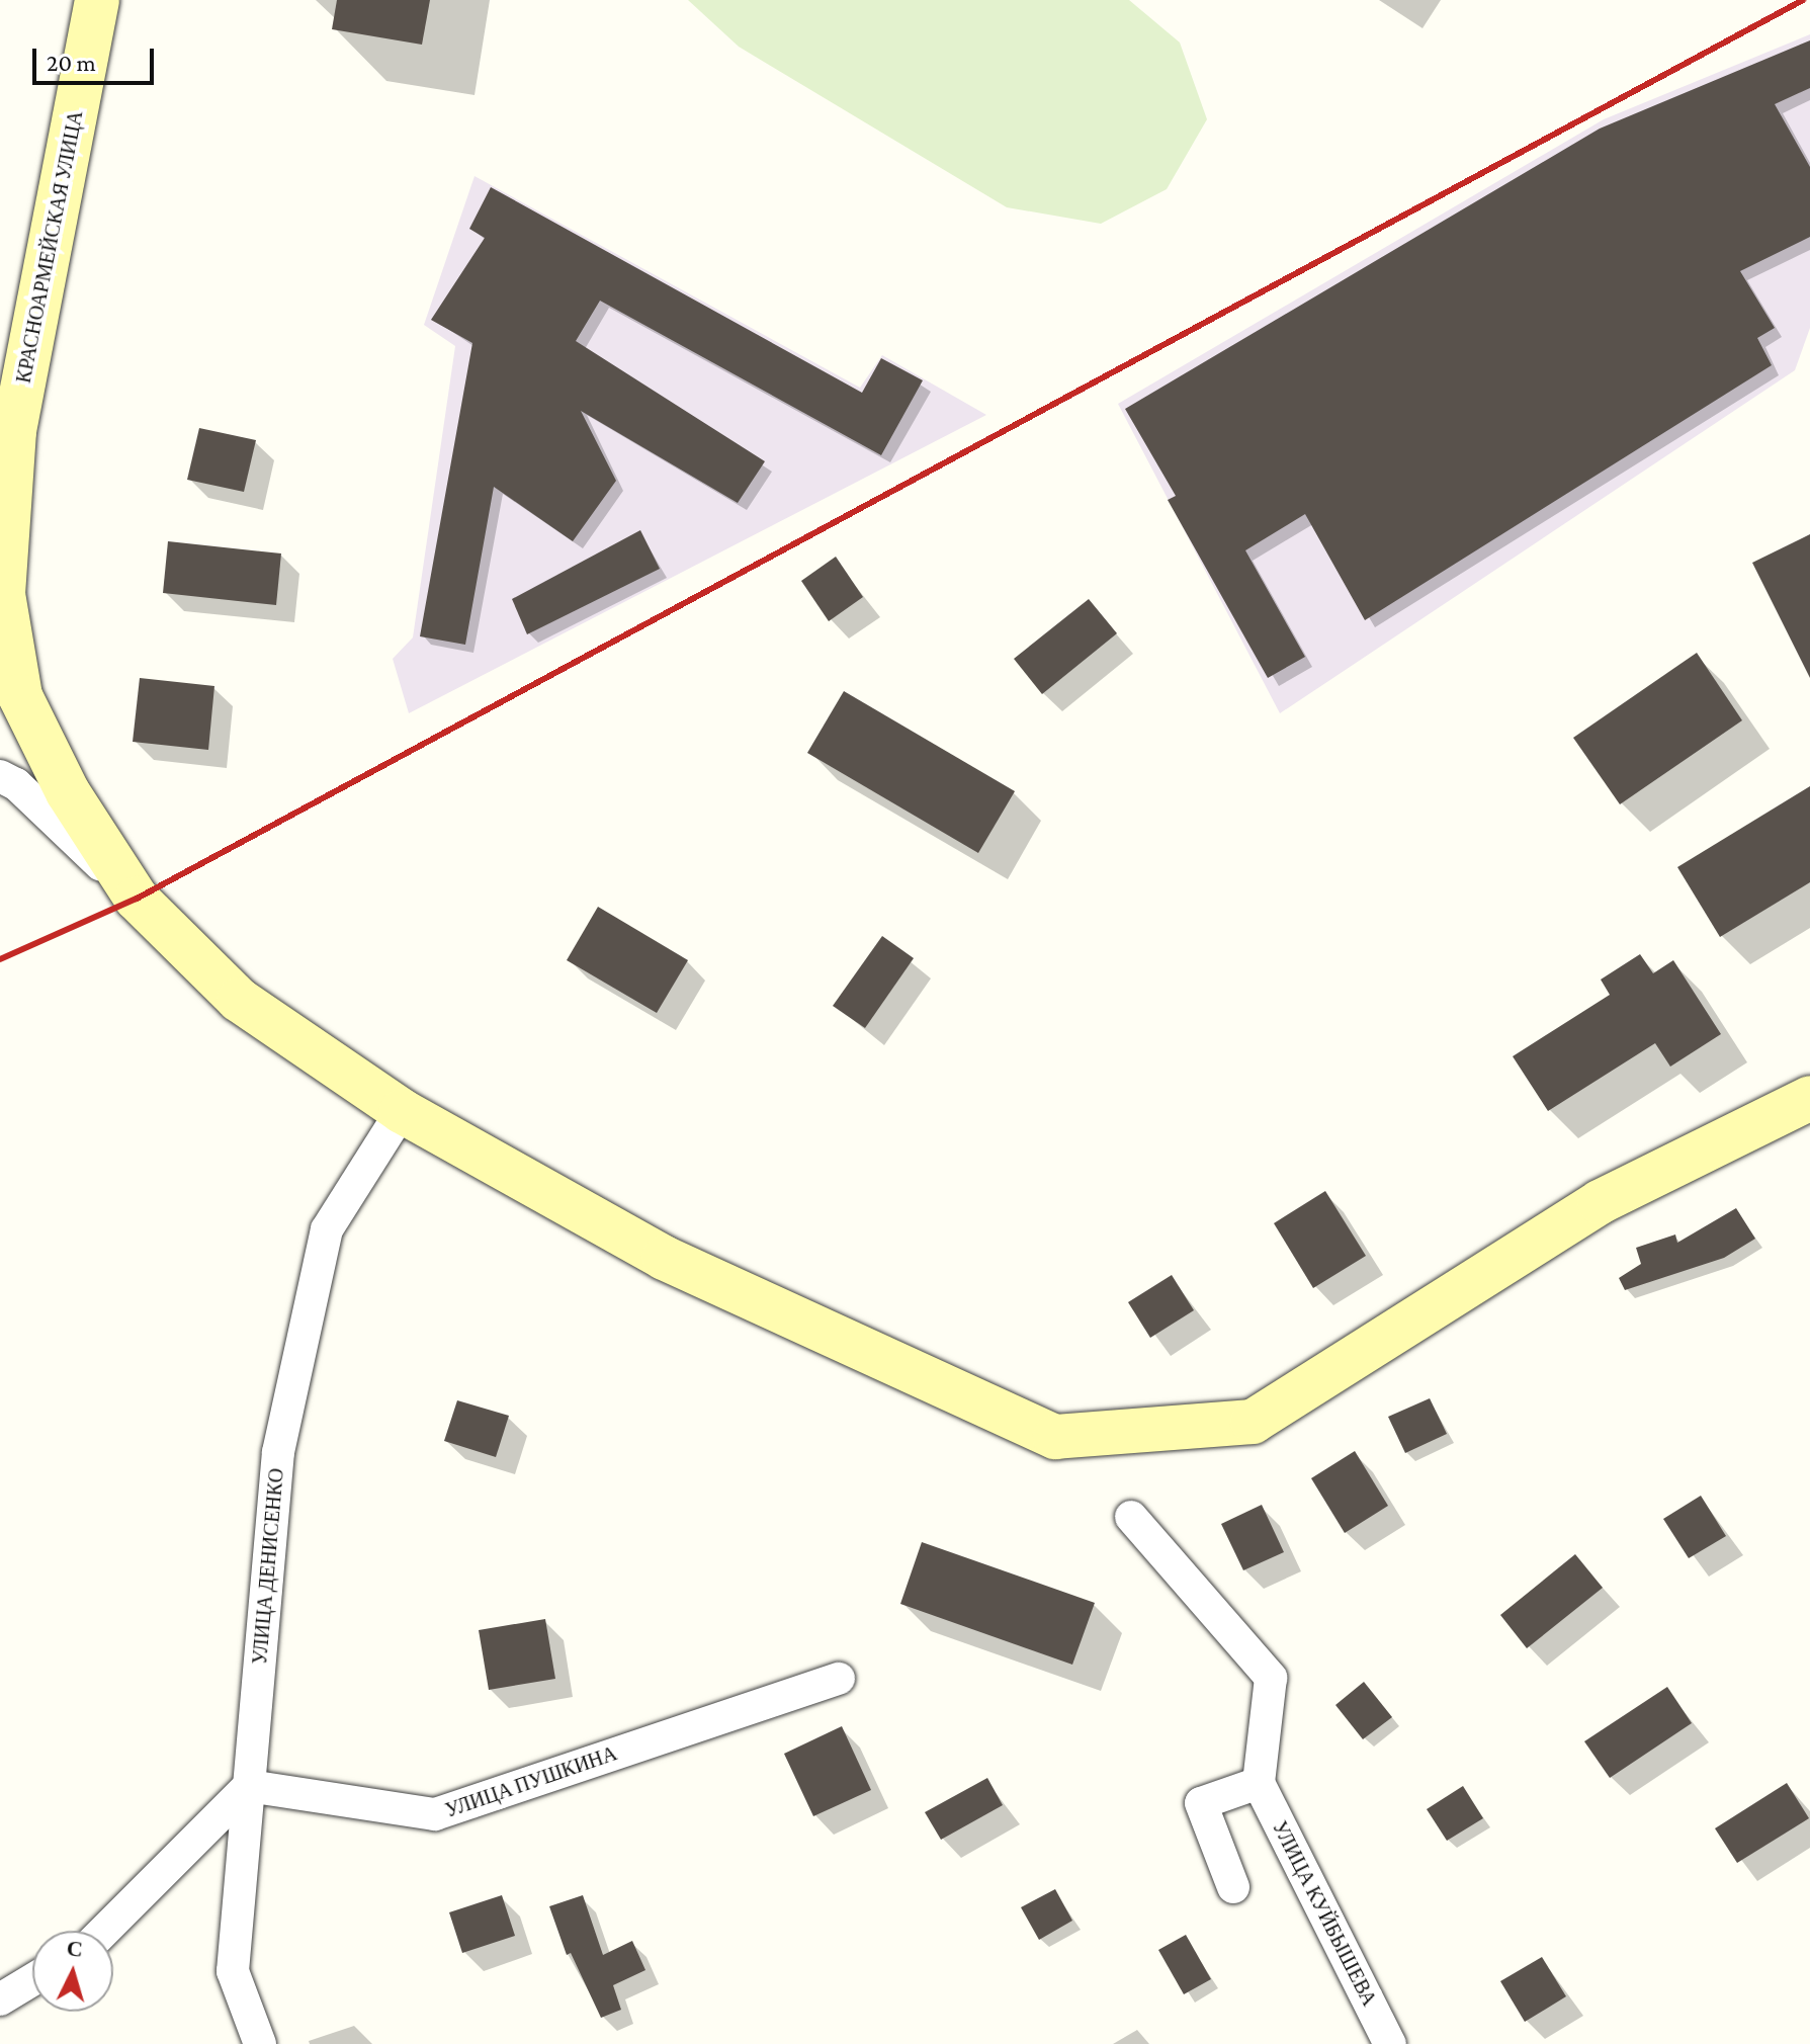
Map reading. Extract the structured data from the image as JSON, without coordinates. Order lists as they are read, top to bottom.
{
  "streets": {
    "street": [
      "КРАСНОАРМЕЙСКАЯ УЛИЦА",
      "УЛИЦА ДЕНИСЕНКО",
      "УЛИЦА ПУШКИНА",
      "УЛИЦА КУЙБЫШЕВА"
    ]
  },
  "crossings": [
    ["КРАСНОАРМЕЙСКАЯ УЛИЦА", "УЛИЦА ДЕНИСЕНКО"],
    ["УЛИЦА ДЕНИСЕНКО", "УЛИЦА ПУШКИНА"]
  ],
  "scale_bar": "20 m",
  "north": "top"
}
